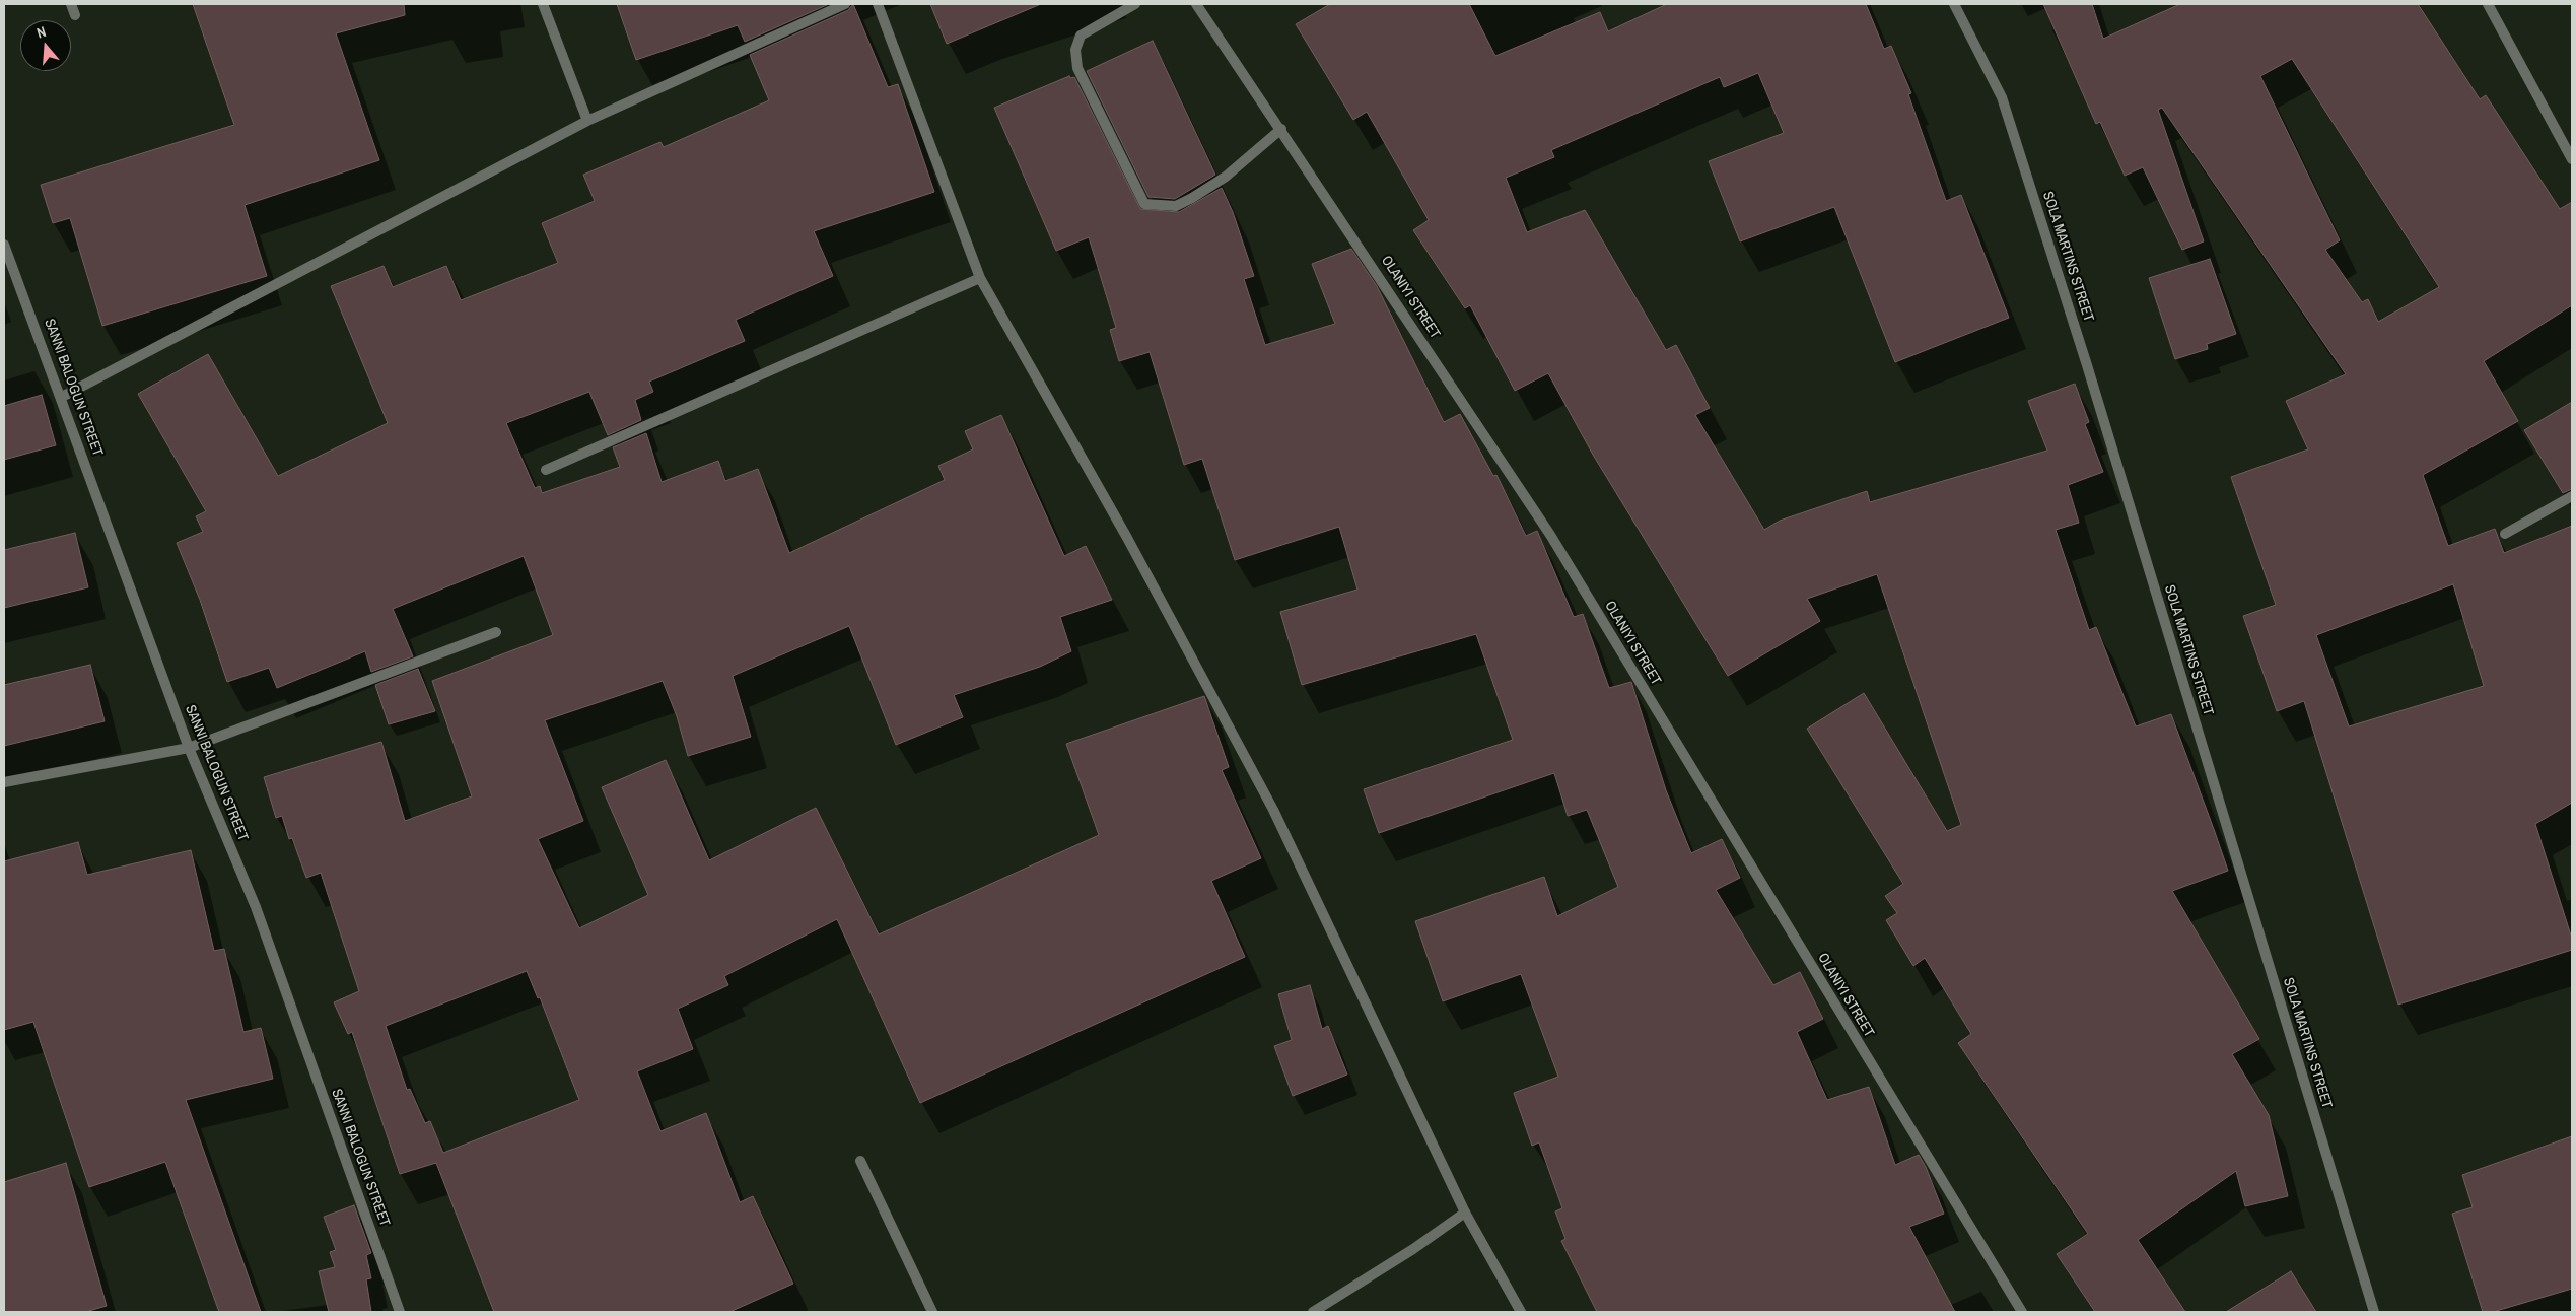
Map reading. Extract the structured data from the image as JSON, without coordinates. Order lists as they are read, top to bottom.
{
  "streets": {
    "street": ["SOLA MARTINS STREET", "OLANIYI STREET", "SANNI BALOGUN STREET"]
  },
  "north": "top"
}
